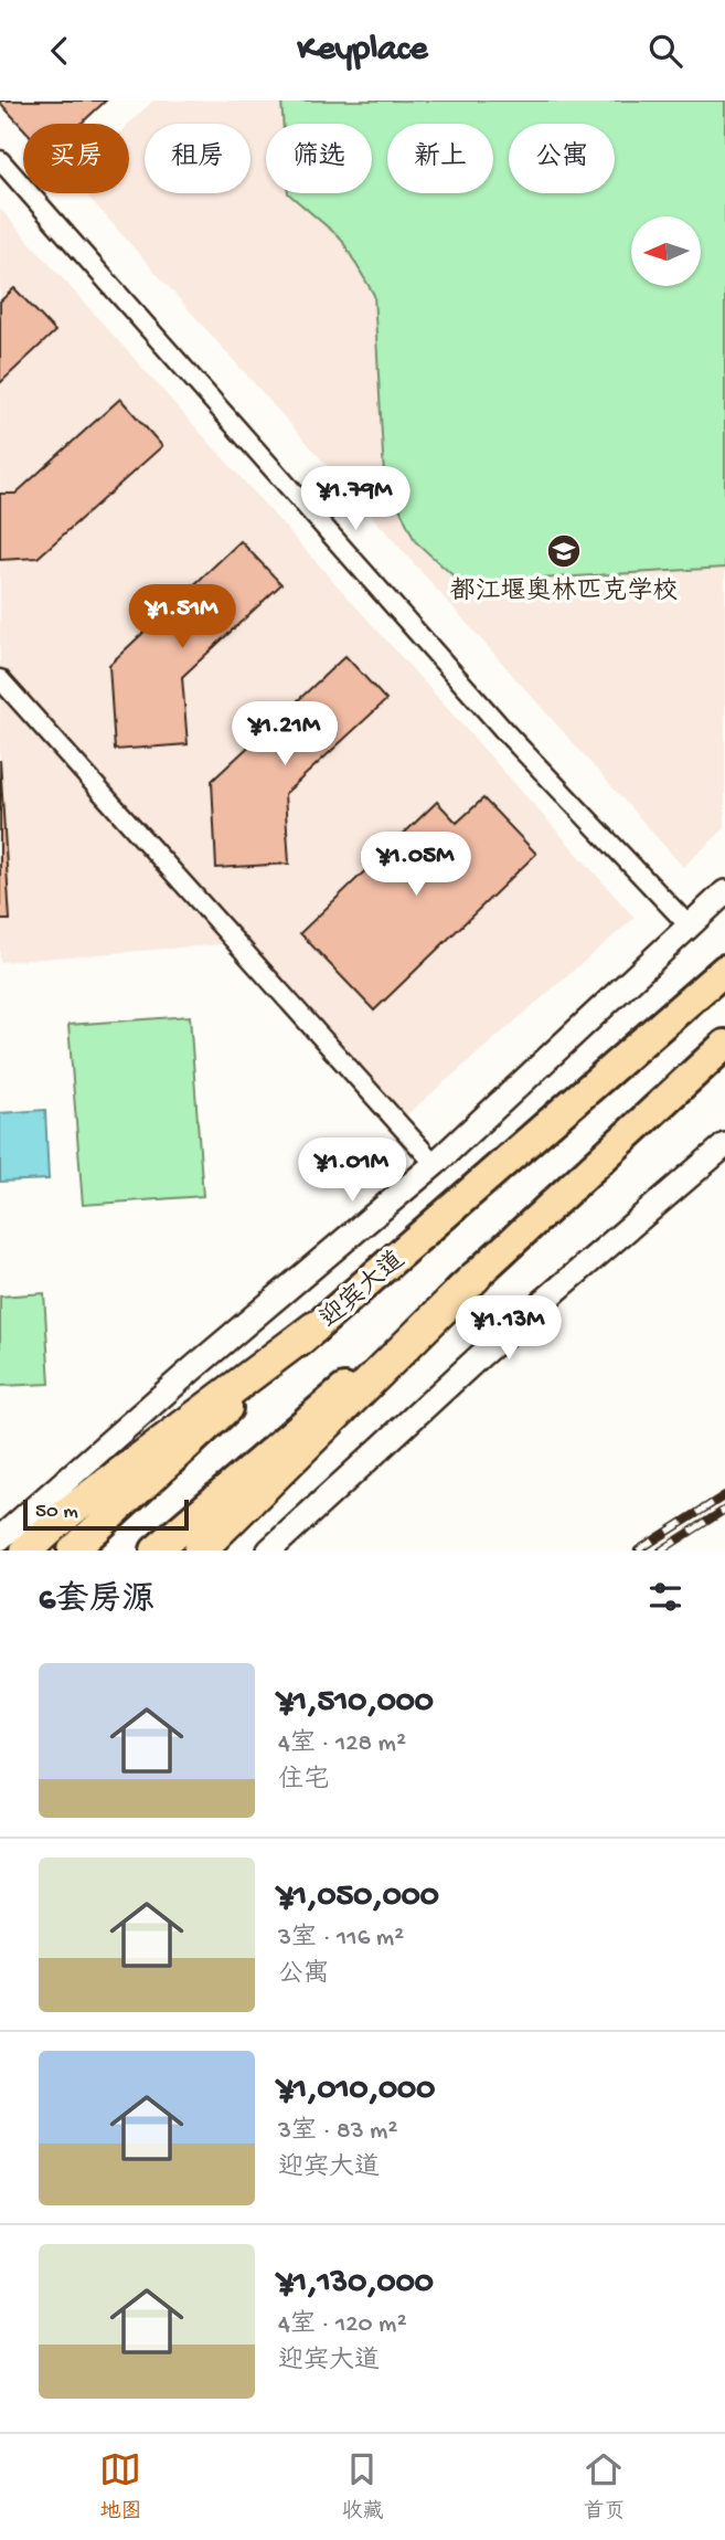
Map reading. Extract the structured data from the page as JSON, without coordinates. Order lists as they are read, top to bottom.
{
  "streets": {
    "main road": ["迎宾大道"]
  },
  "places": {
    "school or university": ["都江堰奥林匹克学校"]
  },
  "scale_bar": "50 m",
  "north": "left",
  "page": {
    "header": "Keyplace",
    "chip": [
      "买房",
      "租房",
      "筛选",
      "新上",
      "公寓"
    ],
    "price": [
      "¥1.79M",
      "¥1.51M",
      "¥1.21M",
      "¥1.05M",
      "¥1.01M",
      "¥1.13M"
    ],
    "scale": "50 m",
    "heading": "6套房源",
    "list": [
      {
        "name": "¥1,510,000",
        "note": "4室 · 128 m² · 住宅"
      },
      {
        "name": "¥1,050,000",
        "note": "3室 · 116 m² · 公寓"
      },
      {
        "name": "¥1,010,000",
        "note": "3室 · 83 m² · 迎宾大道"
      },
      {
        "name": "¥1,130,000",
        "note": "4室 · 120 m² · 迎宾大道"
      }
    ],
    "tabs": ["地图", "收藏", "首页"]
  }
}
